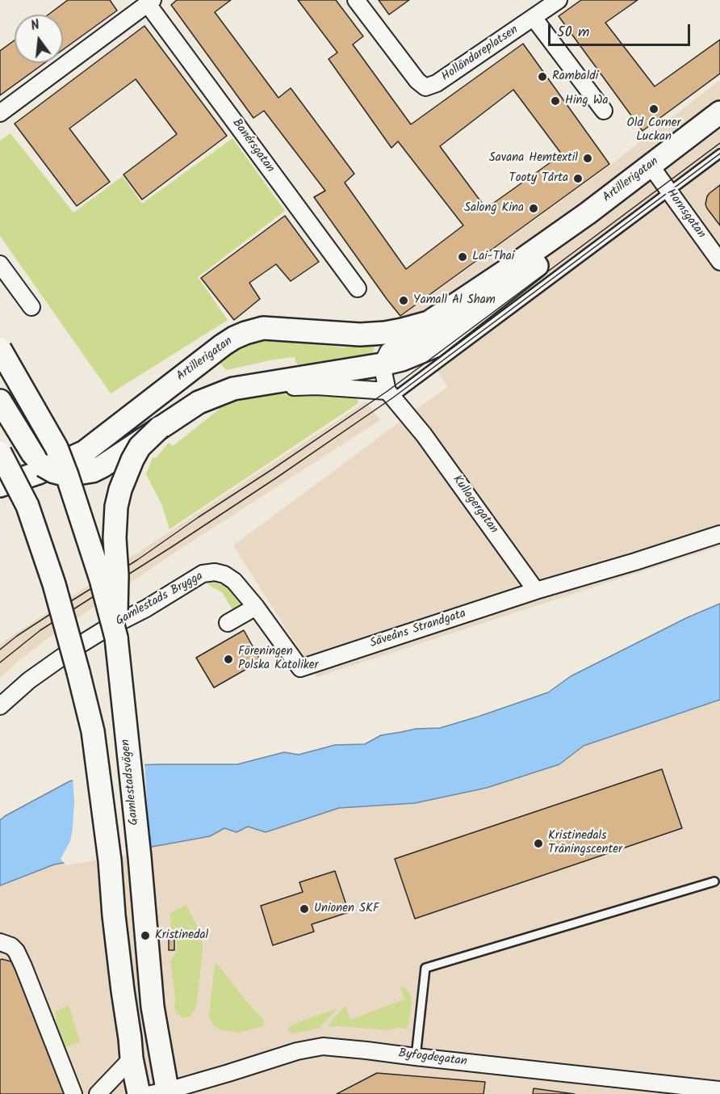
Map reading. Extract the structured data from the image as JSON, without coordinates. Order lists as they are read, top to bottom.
{
  "streets": {
    "main road": ["Artillerigatan", "Gamlestadsvägen"],
    "street": [
      "Holländareplatsen",
      "Banérsgatan",
      "Hornsgatan",
      "Kullagergatan",
      "Gamlestads Brygga",
      "Säveåns Strandgata",
      "Byfogdegatan"
    ]
  },
  "crossings": [
    ["Artillerigatan", "Hornsgatan"],
    ["Artillerigatan", "Gamlestadsvägen"],
    ["Kullagergatan", "Säveåns Strandgata"],
    ["Gamlestads Brygga", "Säveåns Strandgata"],
    ["Gamlestadsvägen", "Byfogdegatan"]
  ],
  "places": [
    "Rambaldi",
    "Hing Wa",
    "Old Corner Luckan",
    "Savana Hemtextil",
    "Tooty Tårta",
    "Salong Kina",
    "Lai-Thai",
    "Yamall Al Sham",
    "Föreningen Polska Katoliker",
    "Kristinedals Träningscenter",
    "Unionen SKF",
    "Kristinedal"
  ],
  "scale_bar": "50 m",
  "north": "top"
}
